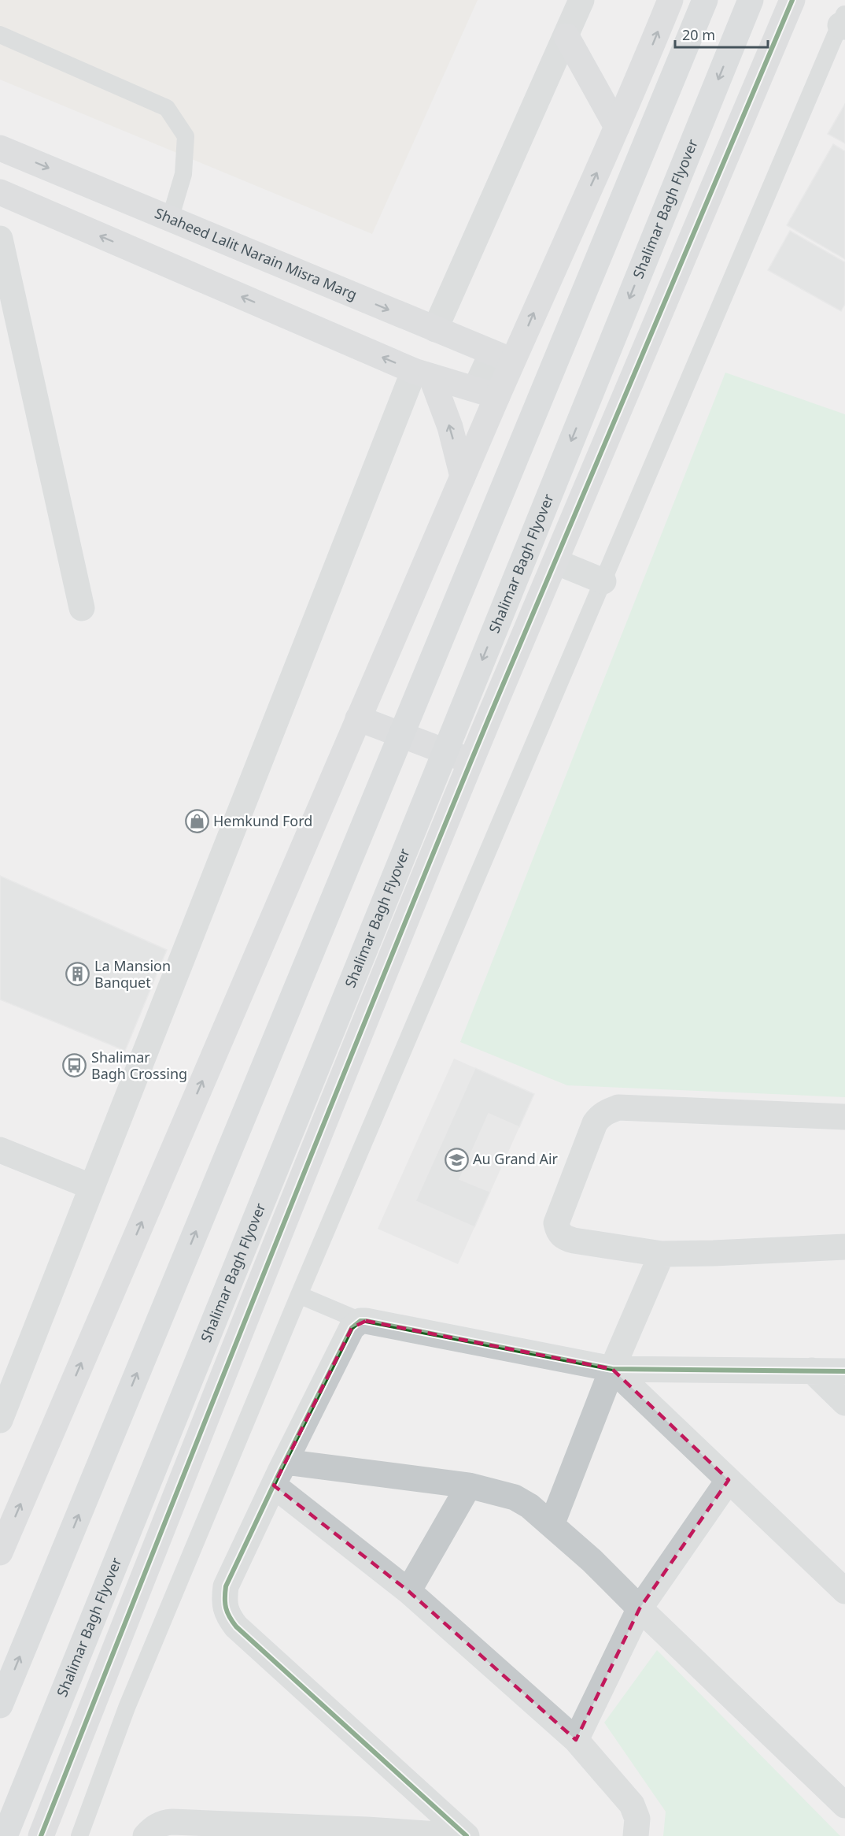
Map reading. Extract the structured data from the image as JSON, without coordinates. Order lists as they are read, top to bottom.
{
  "streets": {
    "main road": ["Shalimar Bagh Flyover"],
    "street": ["Shaheed Lalit Narain Misra Marg"]
  },
  "places": {
    "shop": ["Hemkund Ford"],
    "building": ["La Mansion Banquet"],
    "bus stop": ["Shalimar Bagh Crossing"],
    "school or university": ["Au Grand Air"]
  },
  "scale_bar": "20 m"
}
